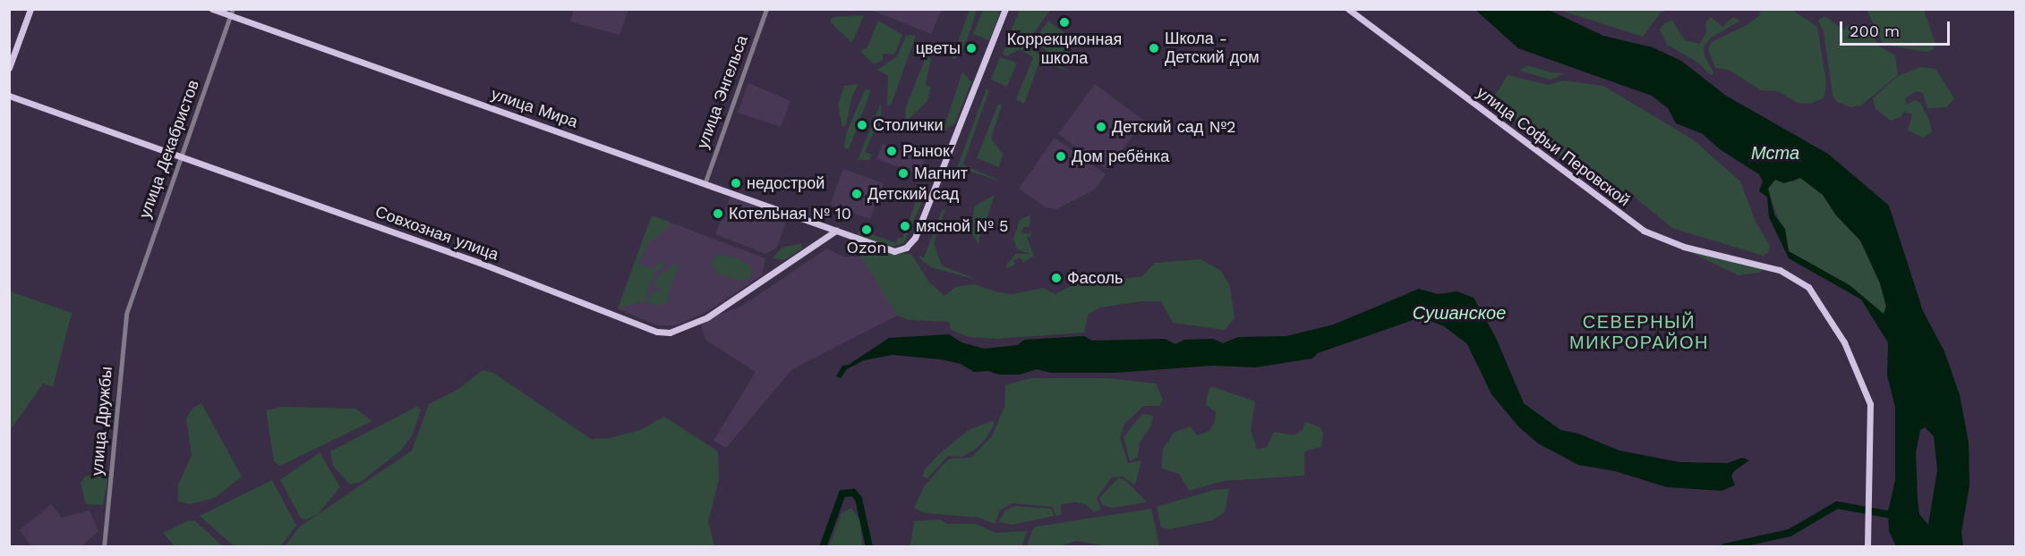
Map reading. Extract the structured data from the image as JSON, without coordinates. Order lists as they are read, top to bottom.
{
  "streets": {
    "main road": ["улица Мира", "улица Софьи Перовской", "Совхозная улица"],
    "street": ["улица Энгельса", "улица Декабристов", "улица Дружбы"]
  },
  "crossings": [
    ["улица Энгельса", "улица Мира"],
    ["улица Мира", "улица Декабристов"],
    ["улица Мира", "Совхозная улица"],
    ["улица Декабристов", "Совхозная улица"],
    ["улица Декабристов", "улица Дружбы"]
  ],
  "districts": ["СЕВЕРНЫЙ МИКРОРАЙОН"],
  "water": ["Мста", "Сушанское"],
  "places": [
    "Коррекционная школа",
    "цветы",
    "Школа - Детский дом",
    "Столички",
    "Детский сад №2",
    "Рынок",
    "Дом ребёнка",
    "Магнит",
    "недострой",
    "Детский сад",
    "Котельная № 10",
    "мясной № 5",
    "Ozon",
    "Фасоль"
  ],
  "scale_bar": "200 m"
}
